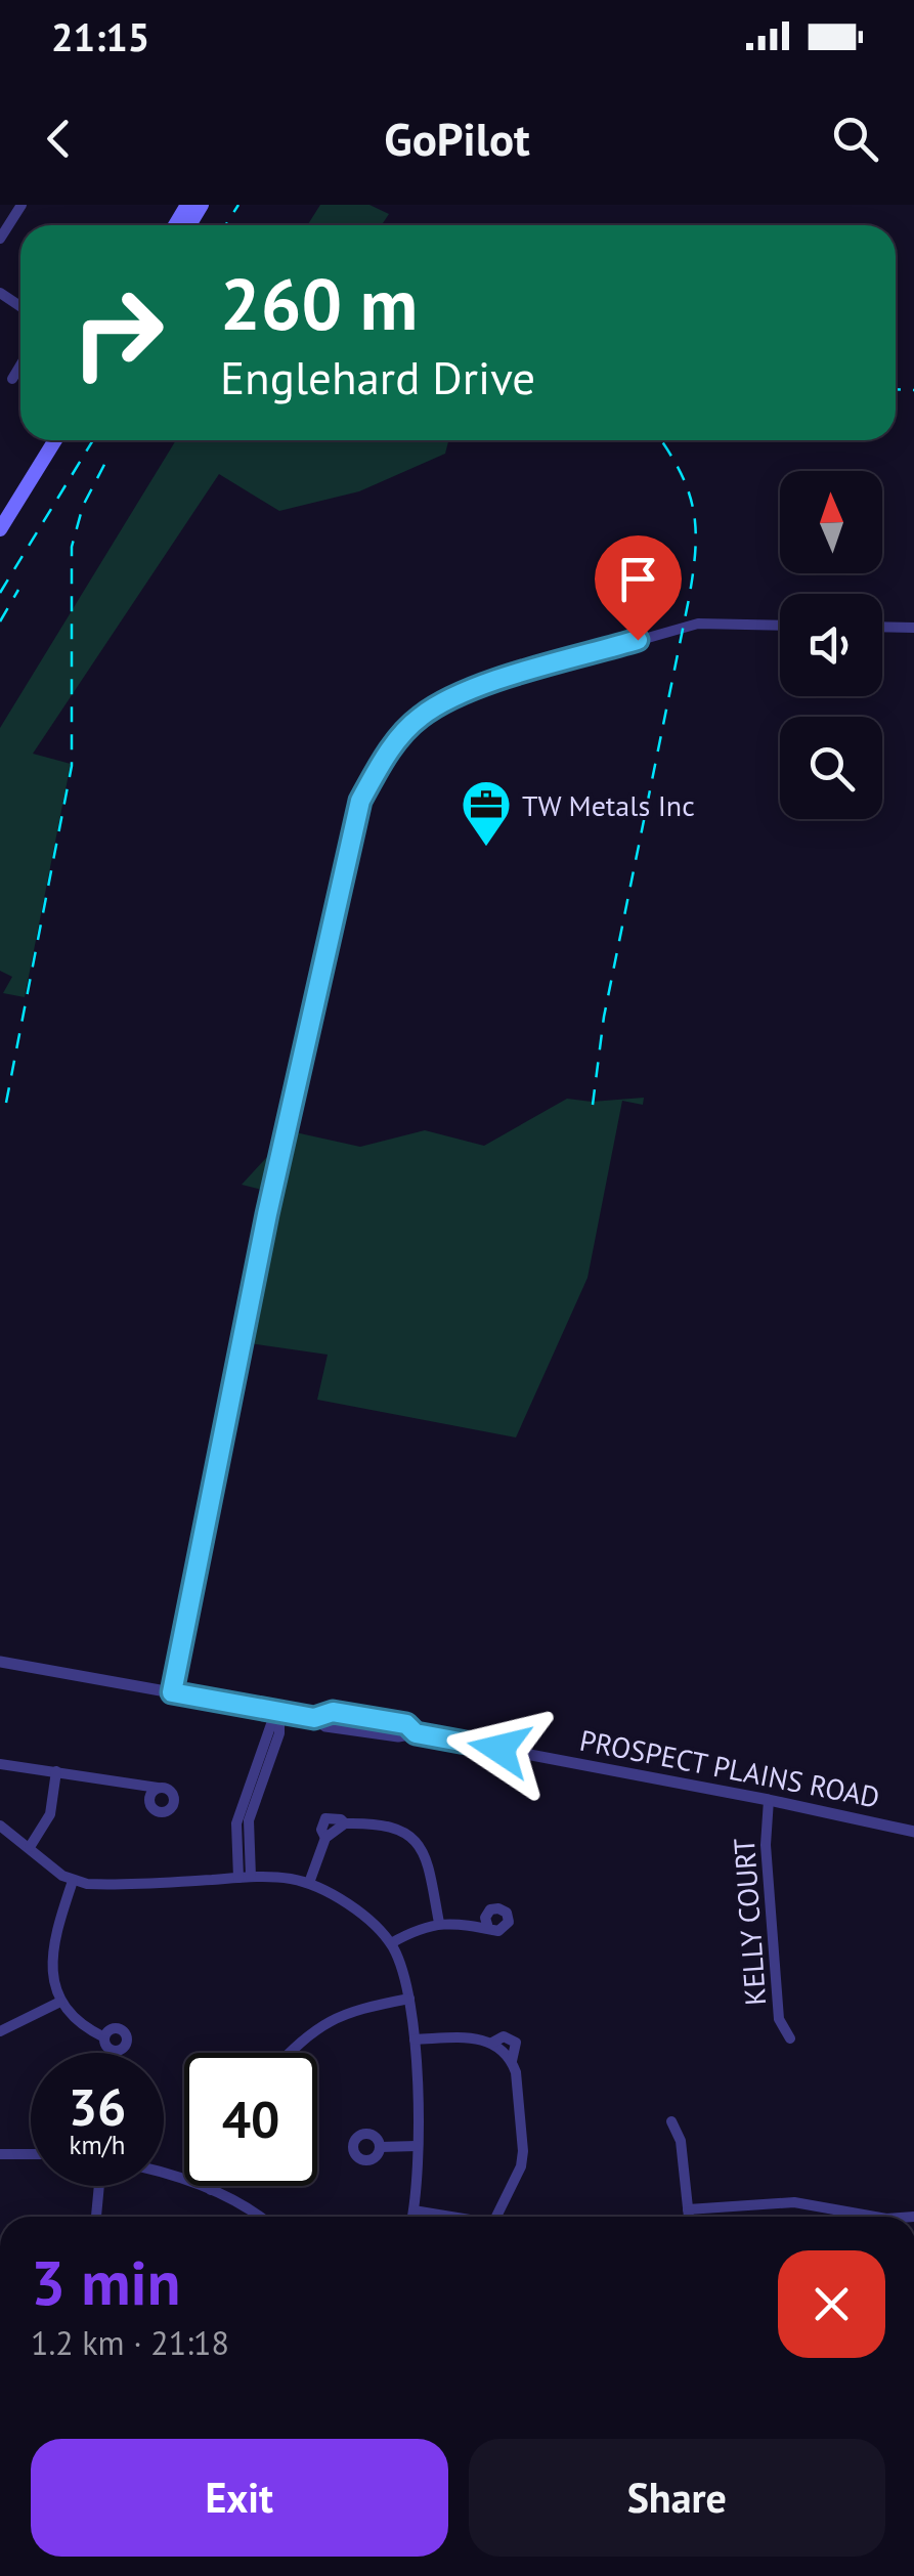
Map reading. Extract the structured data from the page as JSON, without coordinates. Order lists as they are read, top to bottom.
{
  "streets": {
    "street": ["PROSPECT PLAINS ROAD", "KELLY COURT"]
  },
  "crossings": [
    ["PROSPECT PLAINS ROAD", "KELLY COURT"]
  ],
  "places": {
    "office": ["TW Metals Inc"]
  },
  "north": "top",
  "page": {
    "status": "21:15",
    "header": "GoPilot",
    "turn": ["260 m", "Englehard Drive"],
    "speed": "36 km/h",
    "limit": "40",
    "heading": ["3 min", "1.2 km · 21:18"],
    "buttons": ["Exit", "Share"]
  }
}
